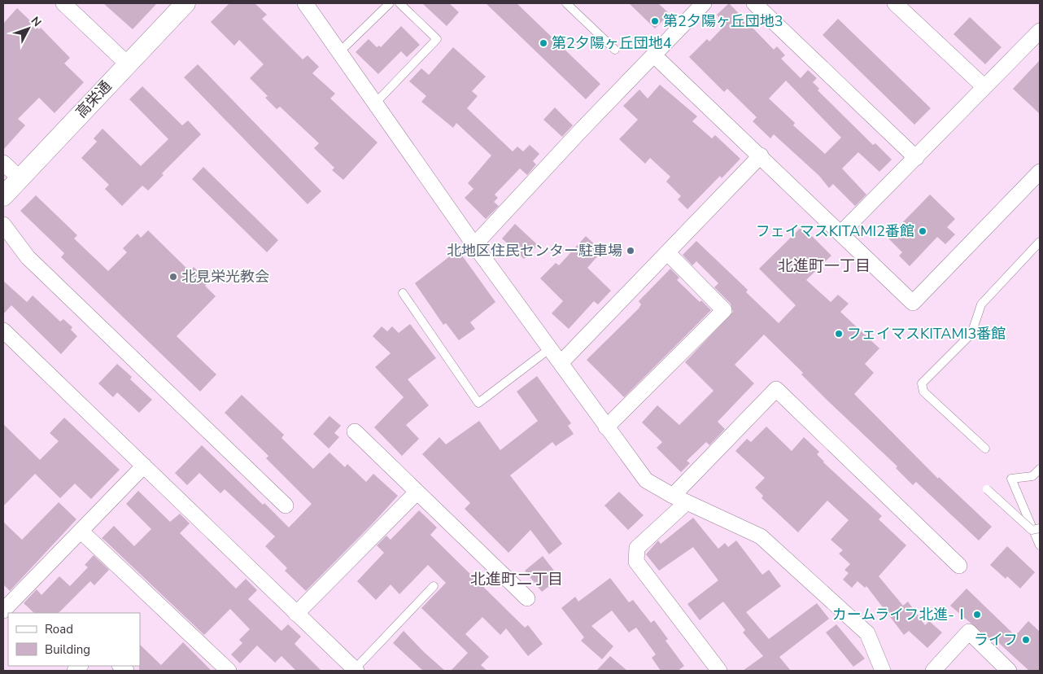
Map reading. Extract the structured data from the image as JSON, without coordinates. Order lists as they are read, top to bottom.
{
  "streets": {
    "street": ["高栄通"]
  },
  "districts": ["北進町一丁目", "北進町二丁目"],
  "places": [
    "第2夕陽ヶ丘団地3",
    "第2夕陽ヶ丘団地4",
    "フェイマスKITAMI2番館",
    "北地区住民センター駐車場",
    "北見栄光教会",
    "フェイマスKITAMI3番館",
    "カームライフ北進‐Ⅰ",
    "ライフ"
  ],
  "legend": ["Road", "Building"],
  "north": "top right"
}
